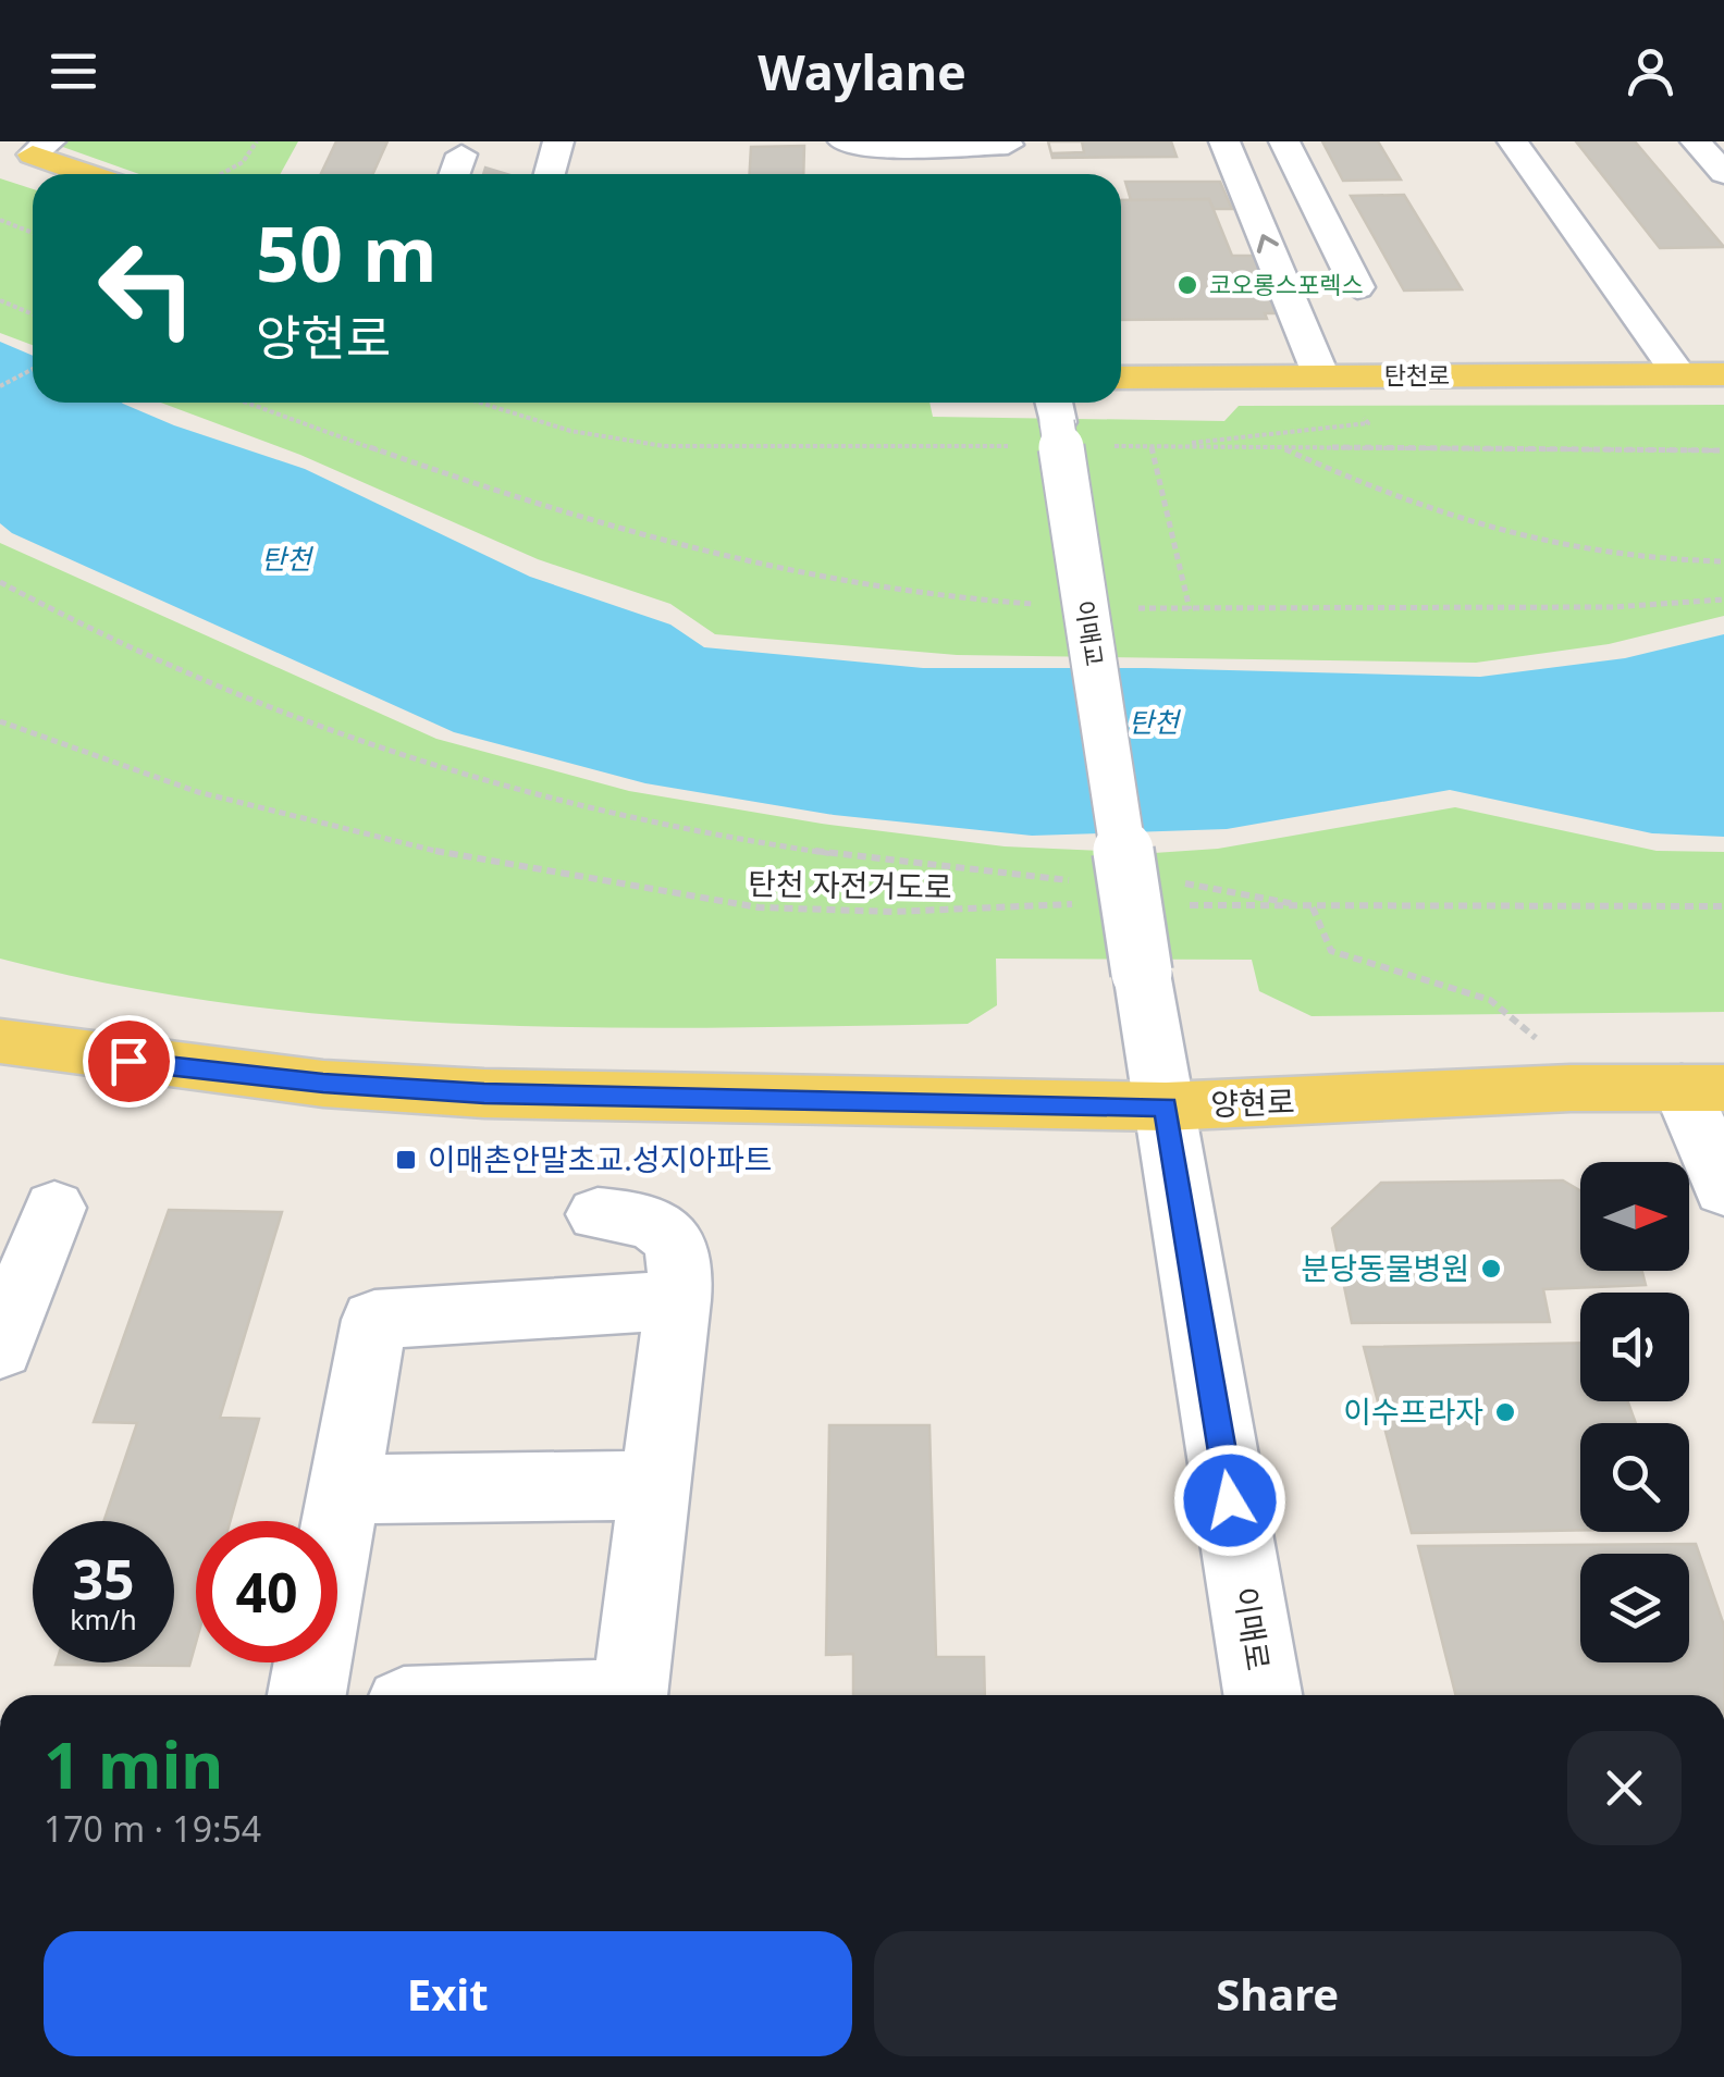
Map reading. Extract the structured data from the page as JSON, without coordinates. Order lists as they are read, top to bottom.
{
  "streets": {
    "main road": ["탄천로", "양현로"],
    "street": ["이매교", "이매로"],
    "path": ["탄천 자전거도로"]
  },
  "crossings": [
    ["이매교", "이매로"],
    ["양현로", "이매로"]
  ],
  "water": ["탄천"],
  "places": {
    "other": ["코오롱스포렉스", "분당동물병원", "이수프라자"],
    "transit": ["이매촌안말초교.성지아파트"]
  },
  "north": "right",
  "page": {
    "header": "Waylane",
    "turn": ["50 m", "양현로"],
    "speed": "35 km/h",
    "limit": "40",
    "heading": ["1 min", "170 m · 19:54"],
    "buttons": ["Exit", "Share"]
  }
}
